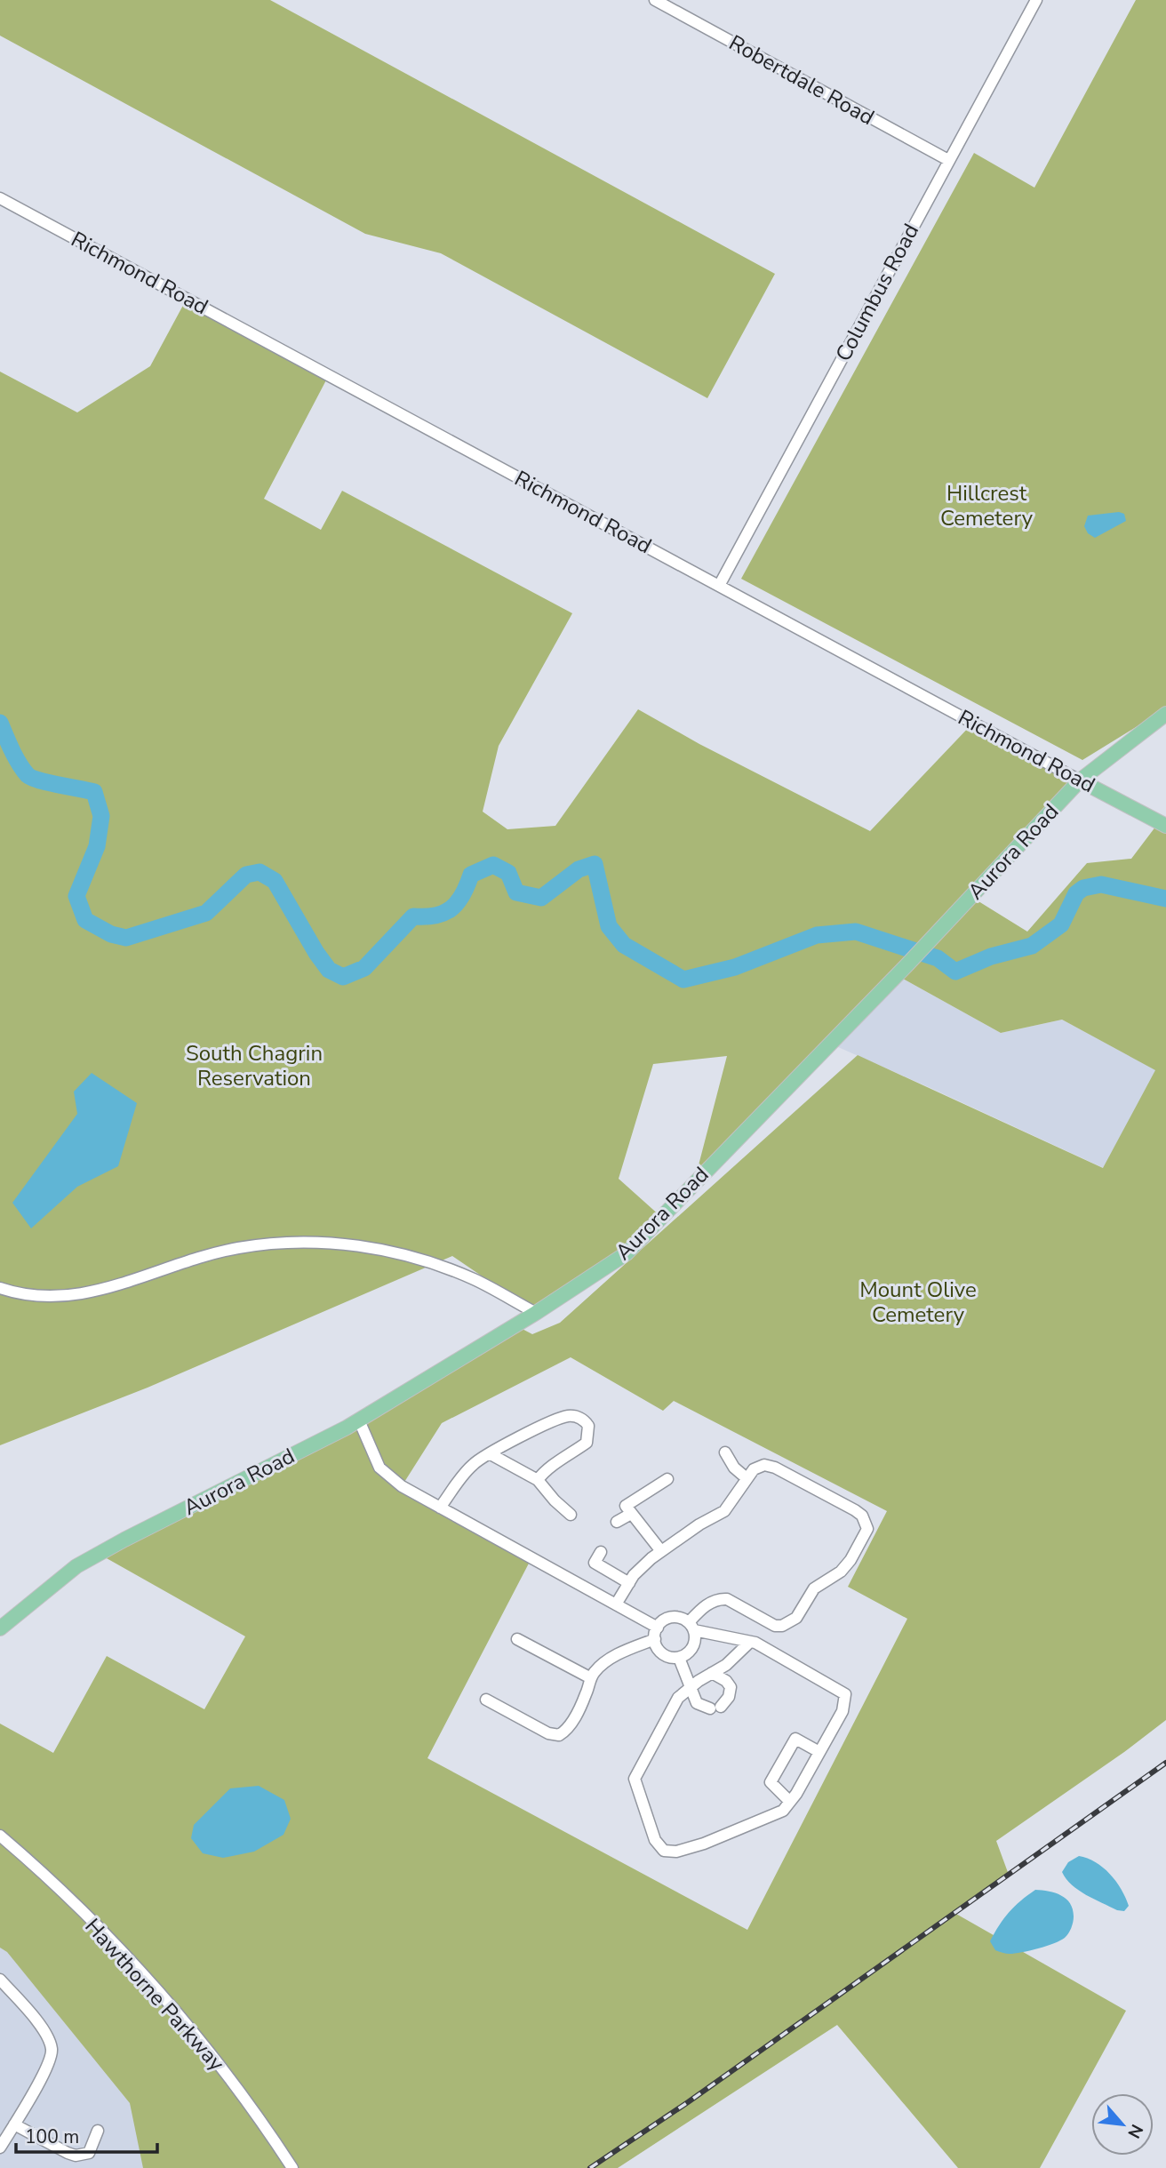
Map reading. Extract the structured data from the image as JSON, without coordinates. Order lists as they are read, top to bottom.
{
  "streets": {
    "main road": ["Richmond Road", "Aurora Road"],
    "street": ["Robertdale Road", "Columbus Road", "Hawthorne Parkway"]
  },
  "crossings": [
    ["Robertdale Road", "Columbus Road"],
    ["Richmond Road", "Columbus Road"],
    ["Richmond Road", "Aurora Road"]
  ],
  "parks": ["Hillcrest Cemetery", "South Chagrin Reservation", "Mount Olive Cemetery"],
  "scale_bar": "100 m",
  "north": "bottom right"
}
